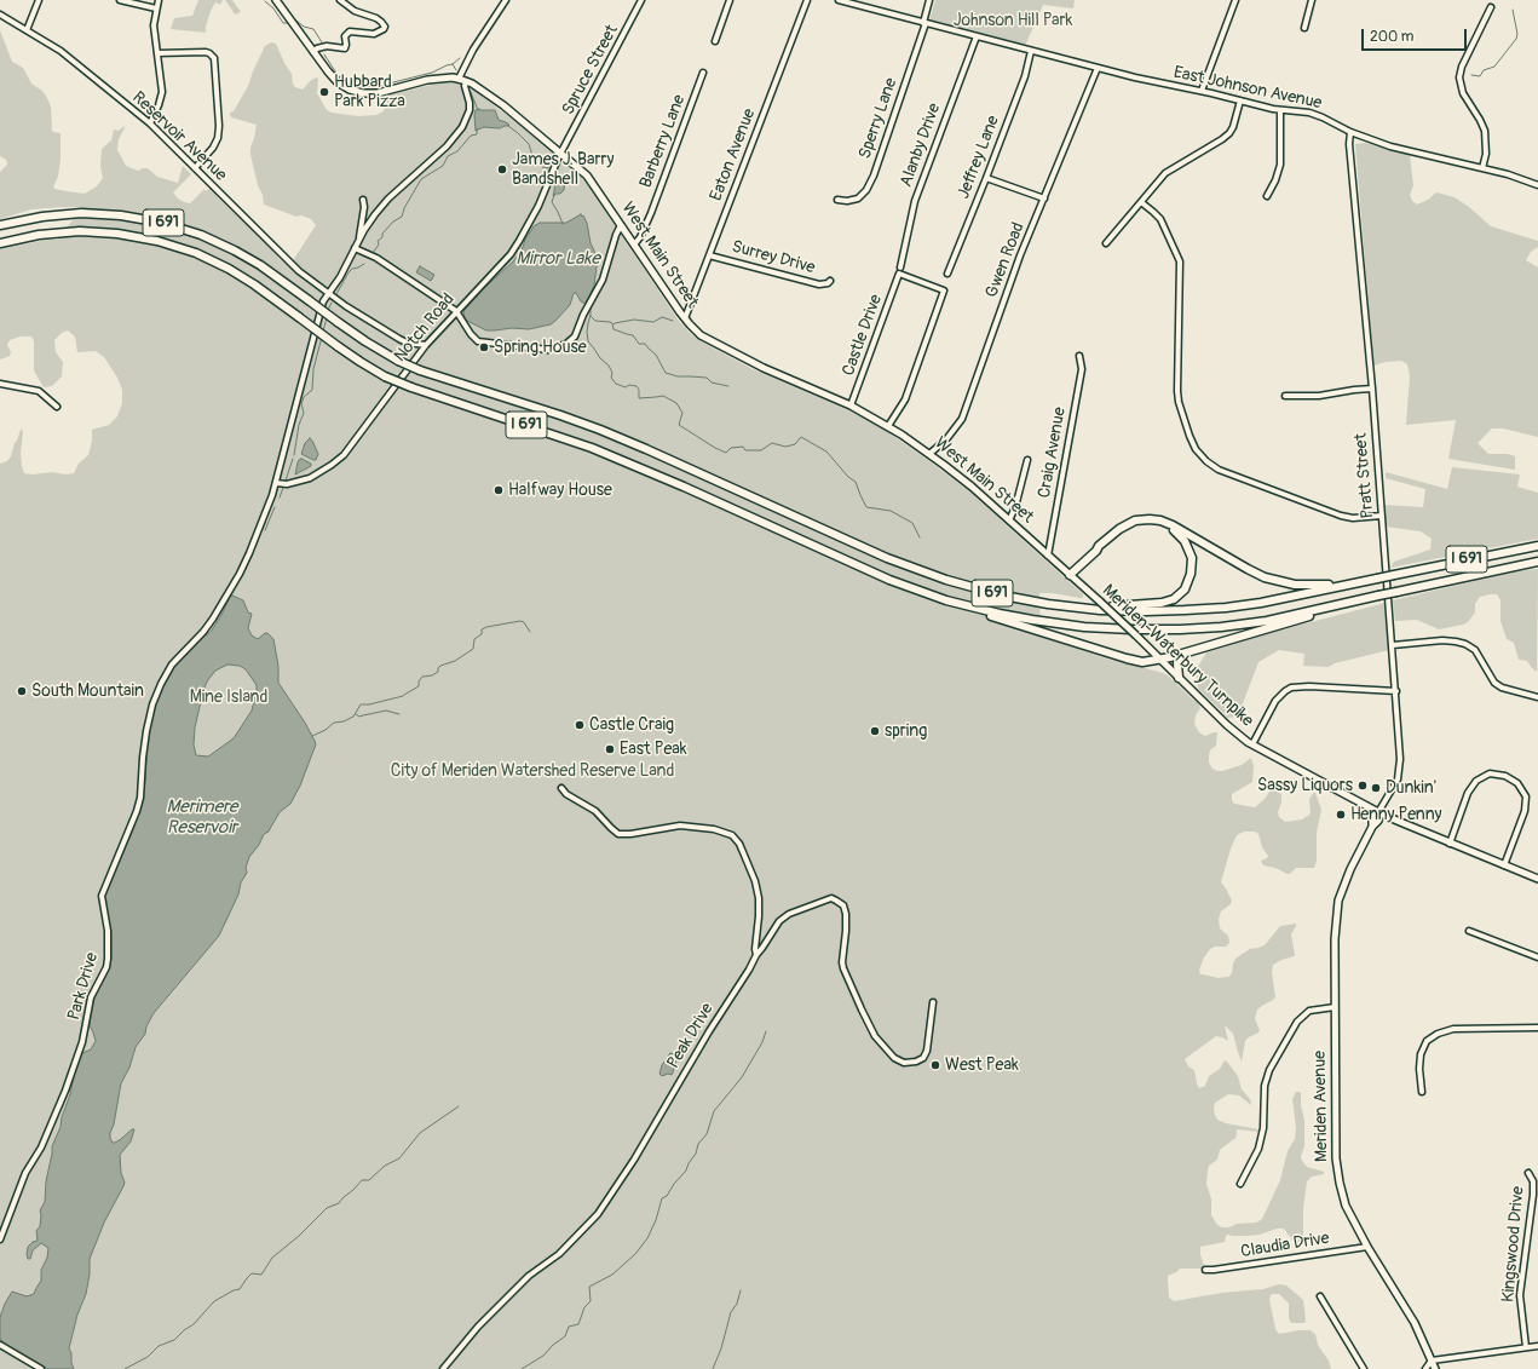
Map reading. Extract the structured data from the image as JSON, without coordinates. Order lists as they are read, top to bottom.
{
  "streets": {
    "highway": ["I 691"],
    "main road": ["West Main Street", "Meriden-Waterbury Turnpike", "Meriden Avenue"],
    "street": [
      "Spruce Street",
      "East Johnson Avenue",
      "Sperry Lane",
      "Reservoir Avenue",
      "Barberry Lane",
      "Alanby Drive",
      "Eaton Avenue",
      "Jeffrey Lane",
      "Surrey Drive",
      "Gwen Road",
      "Notch Road",
      "Castle Drive",
      "Craig Avenue",
      "Pratt Street",
      "Park Drive",
      "Peak Drive",
      "Kingswood Drive",
      "Claudia Drive"
    ]
  },
  "crossings": [
    ["Spruce Street", "West Main Street"],
    ["Spruce Street", "Notch Road"],
    ["East Johnson Avenue", "Sperry Lane"],
    ["East Johnson Avenue", "Alanby Drive"],
    ["East Johnson Avenue", "Jeffrey Lane"],
    ["East Johnson Avenue", "Gwen Road"],
    ["East Johnson Avenue", "Pratt Street"],
    ["Reservoir Avenue", "Notch Road"],
    ["Barberry Lane", "West Main Street"],
    ["Alanby Drive", "Castle Drive"],
    ["Eaton Avenue", "West Main Street"],
    ["Eaton Avenue", "Surrey Drive"],
    ["West Main Street", "Gwen Road"],
    ["West Main Street", "Notch Road"],
    ["West Main Street", "Castle Drive"],
    ["West Main Street", "Meriden-Waterbury Turnpike"],
    ["Notch Road", "Park Drive"],
    ["Craig Avenue", "Meriden-Waterbury Turnpike"],
    ["Pratt Street", "Meriden-Waterbury Turnpike"],
    ["Pratt Street", "Meriden Avenue"],
    ["Meriden-Waterbury Turnpike", "Meriden Avenue"],
    ["Meriden Avenue", "Claudia Drive"]
  ],
  "water": ["Mirror Lake", "Merimere Reservoir"],
  "parks": ["Johnson Hill Park", "Mine Island", "City of Meriden Watershed Reserve Land"],
  "places": [
    "Hubbard Park Pizza",
    "James J. Barry Bandshell",
    "Spring House",
    "Halfway House",
    "South Mountain",
    "Castle Craig",
    "spring",
    "East Peak",
    "Sassy Liquors",
    "Dunkin'",
    "Henny Penny",
    "West Peak"
  ],
  "scale_bar": "200 m"
}
